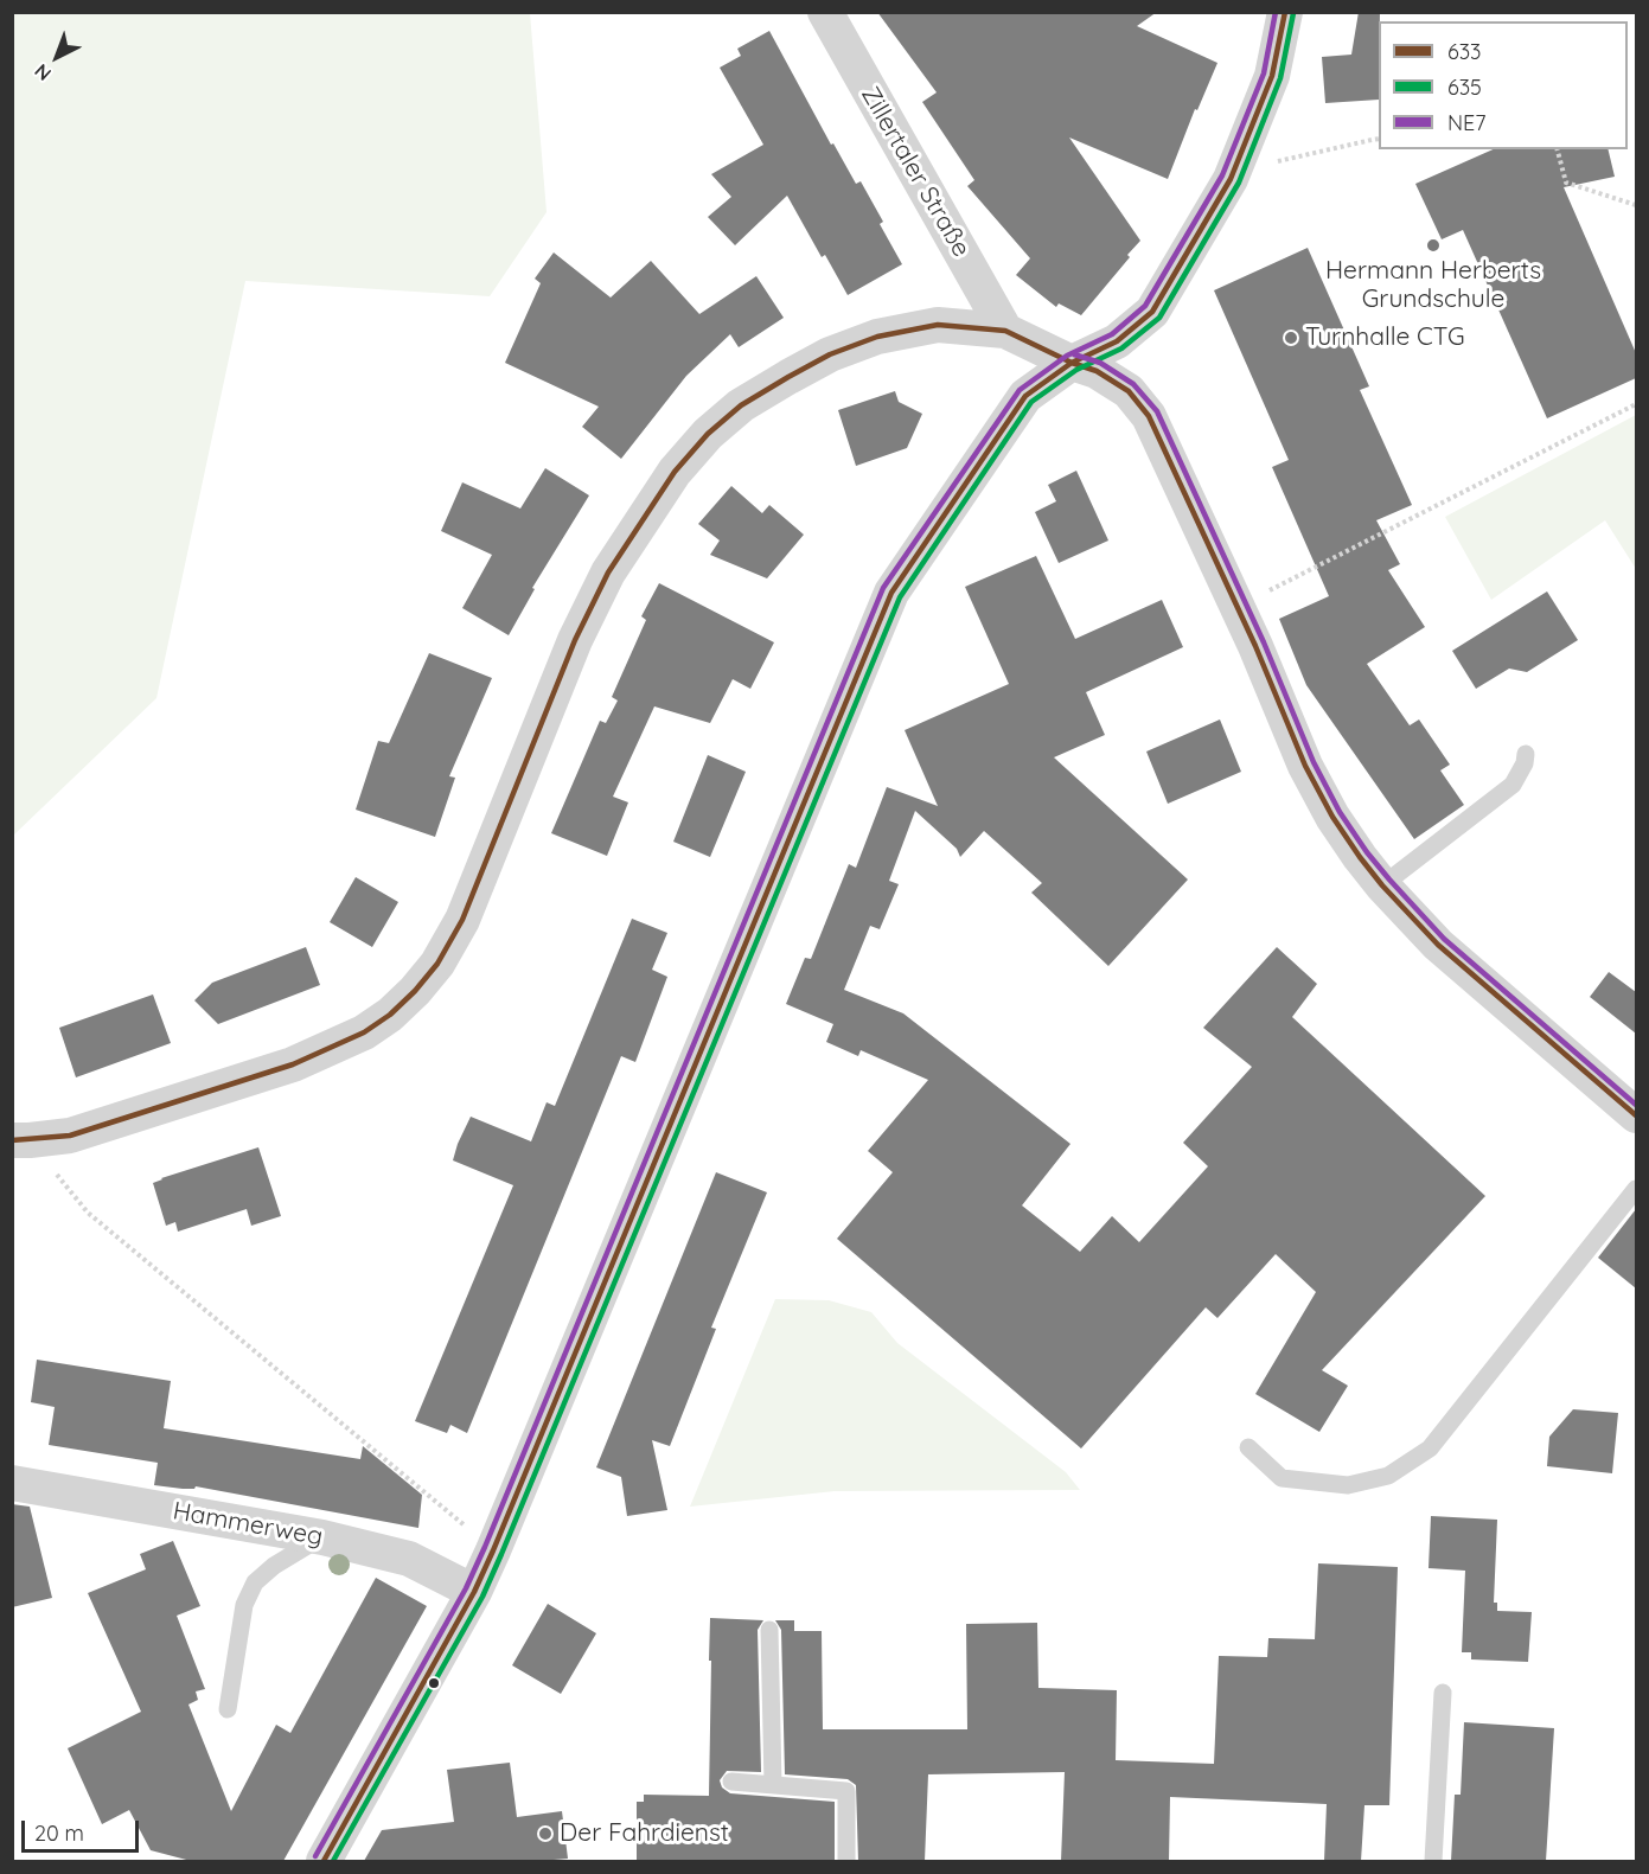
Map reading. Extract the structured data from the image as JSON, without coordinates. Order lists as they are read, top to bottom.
{
  "streets": {
    "street": ["Zillertaler Straße", "Hammerweg"]
  },
  "places": ["Hermann Herberts Grundschule", "Turnhalle CTG", "Der Fahrdienst"],
  "lines": ["transit line 633", "transit line NE7", "transit line 635"],
  "legend": ["633", "635", "NE7"],
  "scale_bar": "20 m",
  "north": "bottom left"
}
